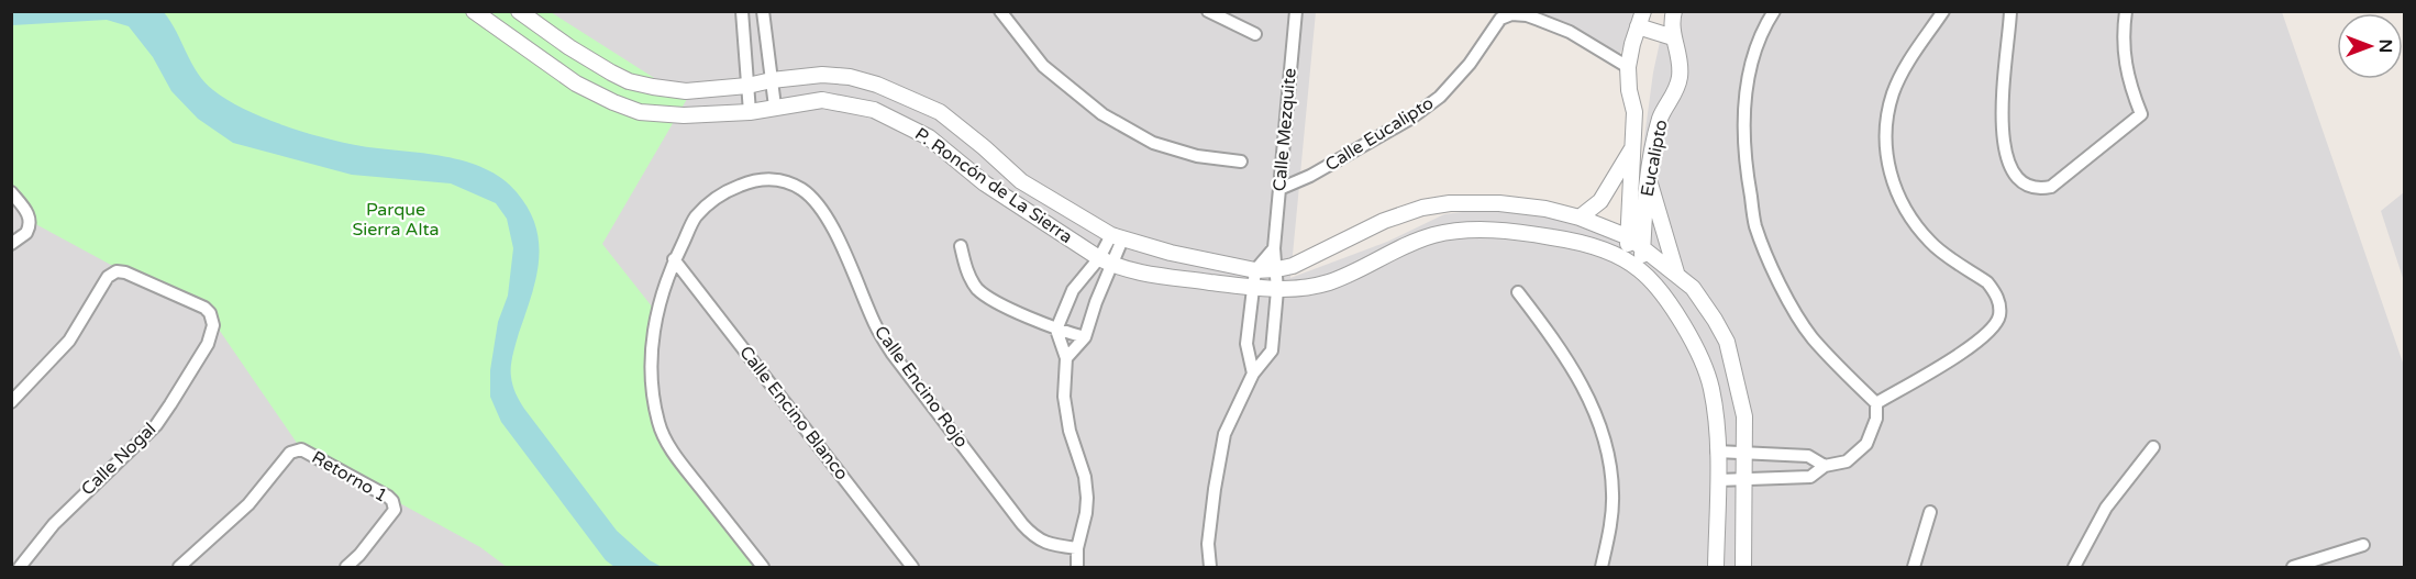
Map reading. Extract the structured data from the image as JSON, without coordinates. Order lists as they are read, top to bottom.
{
  "streets": {
    "street": [
      "Calle Mezquite",
      "Calle Eucalipto",
      "Eucalipto",
      "P. Roncón de La Sierra",
      "Calle Encino Rojo",
      "Calle Encino Blanco",
      "Calle Nogal",
      "Retorno 1"
    ]
  },
  "crossings": [
    ["Calle Mezquite", "Calle Eucalipto"],
    ["Calle Mezquite", "P. Roncón de La Sierra"],
    ["Calle Eucalipto", "Eucalipto"],
    ["Eucalipto", "P. Roncón de La Sierra"],
    ["Calle Encino Rojo", "Calle Encino Blanco"]
  ],
  "parks": ["Parque Sierra Alta"],
  "north": "right"
}
